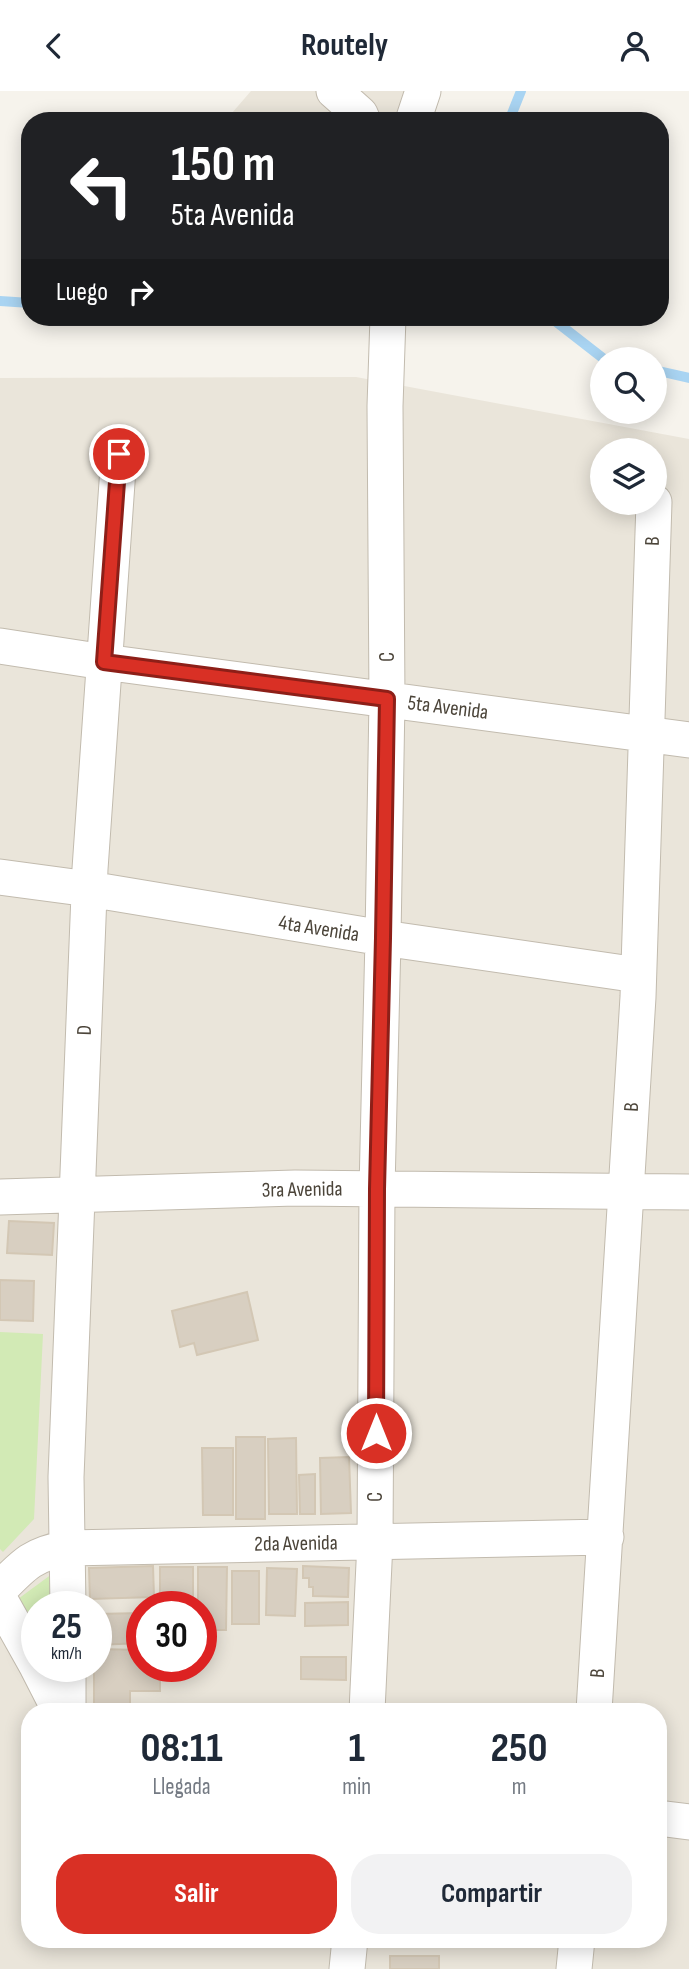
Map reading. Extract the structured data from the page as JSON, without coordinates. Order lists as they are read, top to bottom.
{
  "streets": {
    "street": [
      "B",
      "C",
      "5ta Avenida",
      "4ta Avenida",
      "D",
      "3ra Avenida",
      "2da Avenida"
    ]
  },
  "crossings": [
    ["B", "5ta Avenida"],
    ["B", "4ta Avenida"],
    ["B", "3ra Avenida"],
    ["B", "2da Avenida"],
    ["C", "5ta Avenida"],
    ["C", "4ta Avenida"],
    ["C", "3ra Avenida"],
    ["C", "2da Avenida"],
    ["5ta Avenida", "D"],
    ["4ta Avenida", "D"],
    ["D", "3ra Avenida"],
    ["D", "2da Avenida"]
  ],
  "page": {
    "header": "Routely",
    "turn": ["150 m", "5ta Avenida"],
    "then": "Luego",
    "speed": "25 km/h",
    "limit": "30",
    "eta": [
      "08:11",
      "Llegada",
      "1",
      "min",
      "250",
      "m"
    ],
    "buttons": ["Salir", "Compartir"]
  }
}
